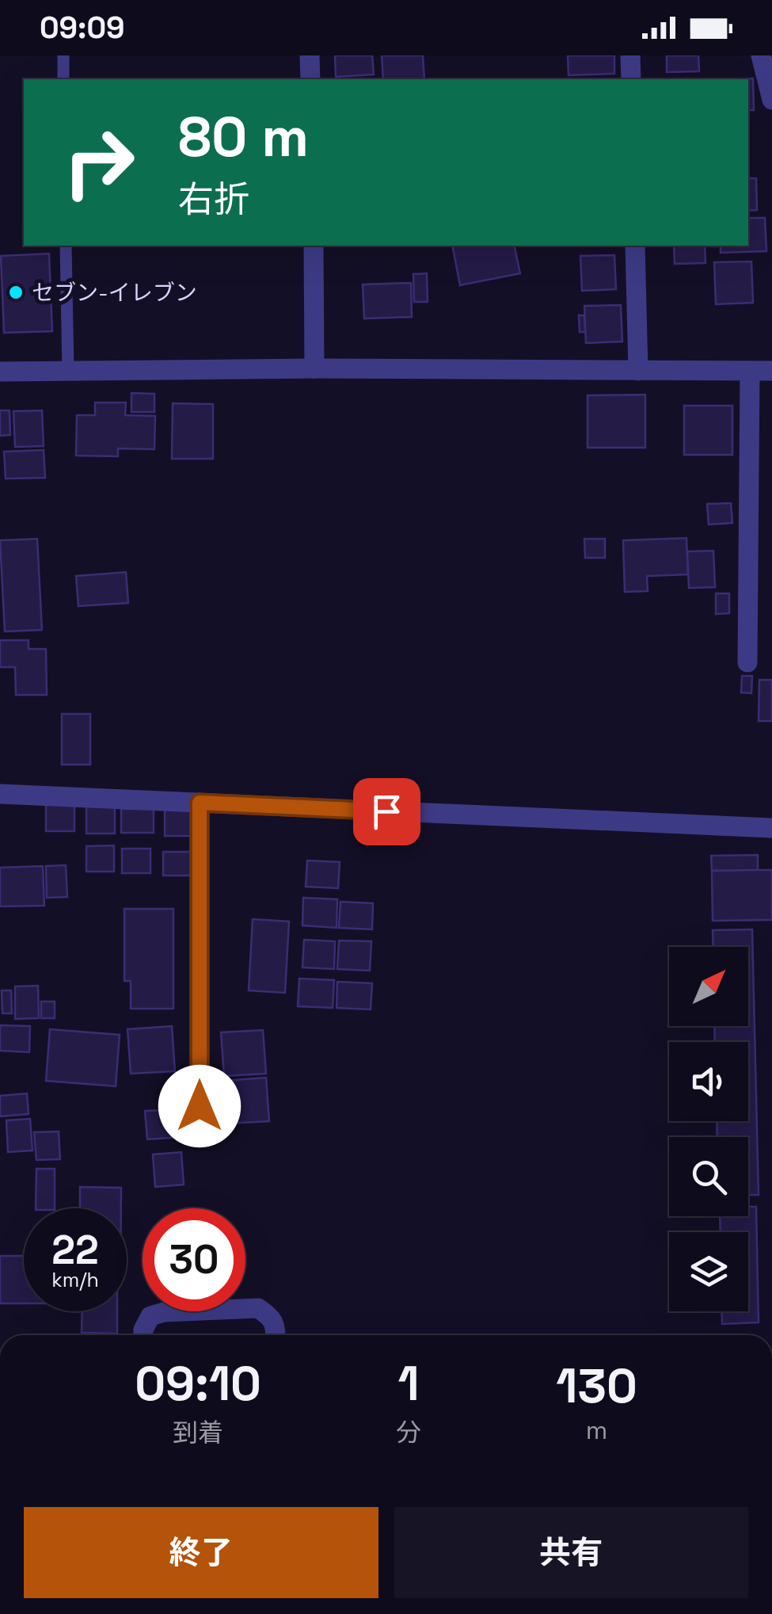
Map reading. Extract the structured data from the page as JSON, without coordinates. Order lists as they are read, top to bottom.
{
  "places": ["セブン-イレブン"],
  "north": "top right",
  "page": {
    "status": "09:09",
    "turn": ["80 m", "右折"],
    "speed": "22 km/h",
    "limit": "30",
    "eta": [
      "09:10",
      "到着",
      "1",
      "分",
      "130",
      "m"
    ],
    "buttons": ["終了", "共有"]
  }
}
